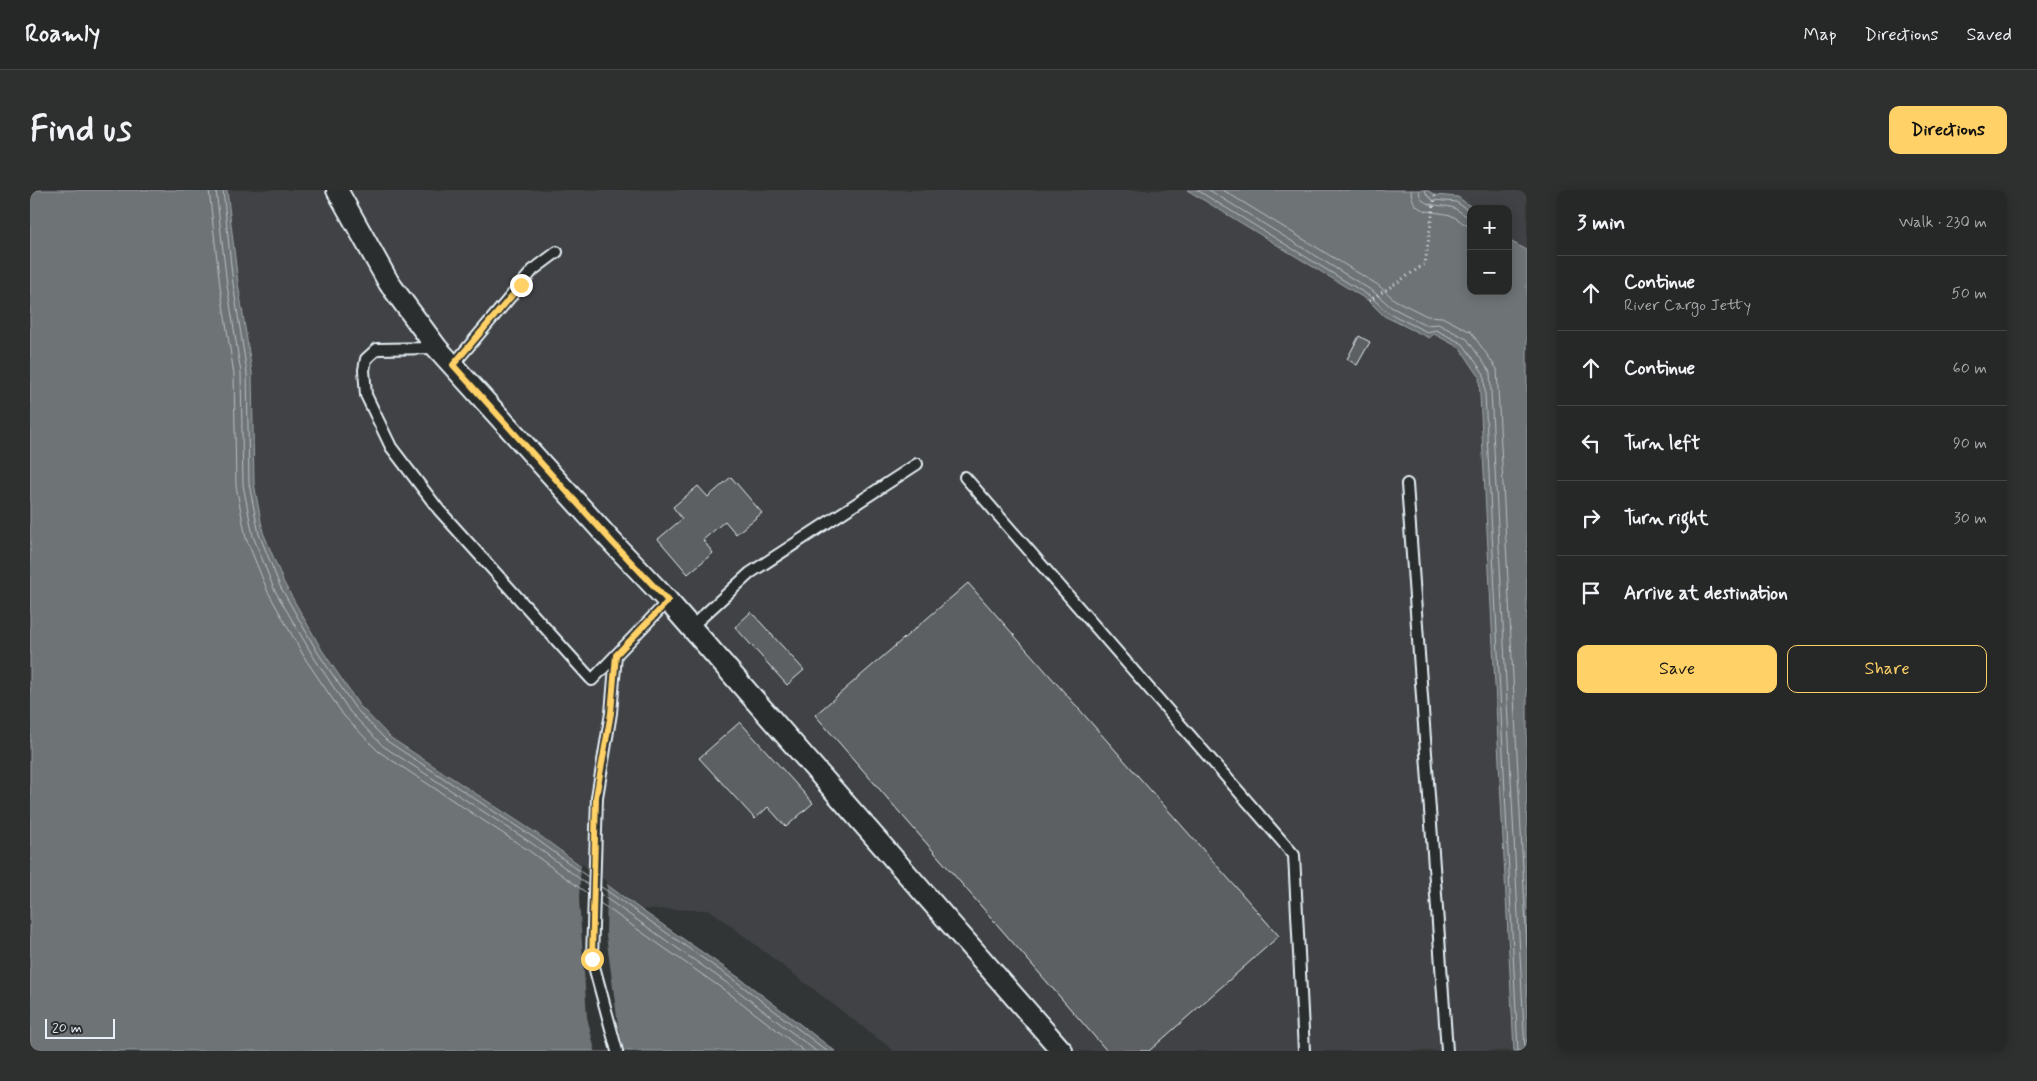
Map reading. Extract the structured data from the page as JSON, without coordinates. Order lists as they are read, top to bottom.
{
  "scale_bar": "20 m",
  "page": {
    "header": "Roamly",
    "nav": ["Map", "Directions", "Saved"],
    "buttons": [
      "Directions",
      ["Save", "Share"]
    ],
    "title": "Find us",
    "heading": ["3 min", "Walk · 230 m"],
    "map_buttons": ["+", "−"],
    "list": [
      ["Continue", "River Cargo Jetty", "50 m"],
      ["Continue", "60 m"],
      ["Turn left", "90 m"],
      ["Turn right", "30 m"],
      "Arrive at destination"
    ],
    "scale": "20 m"
  }
}
